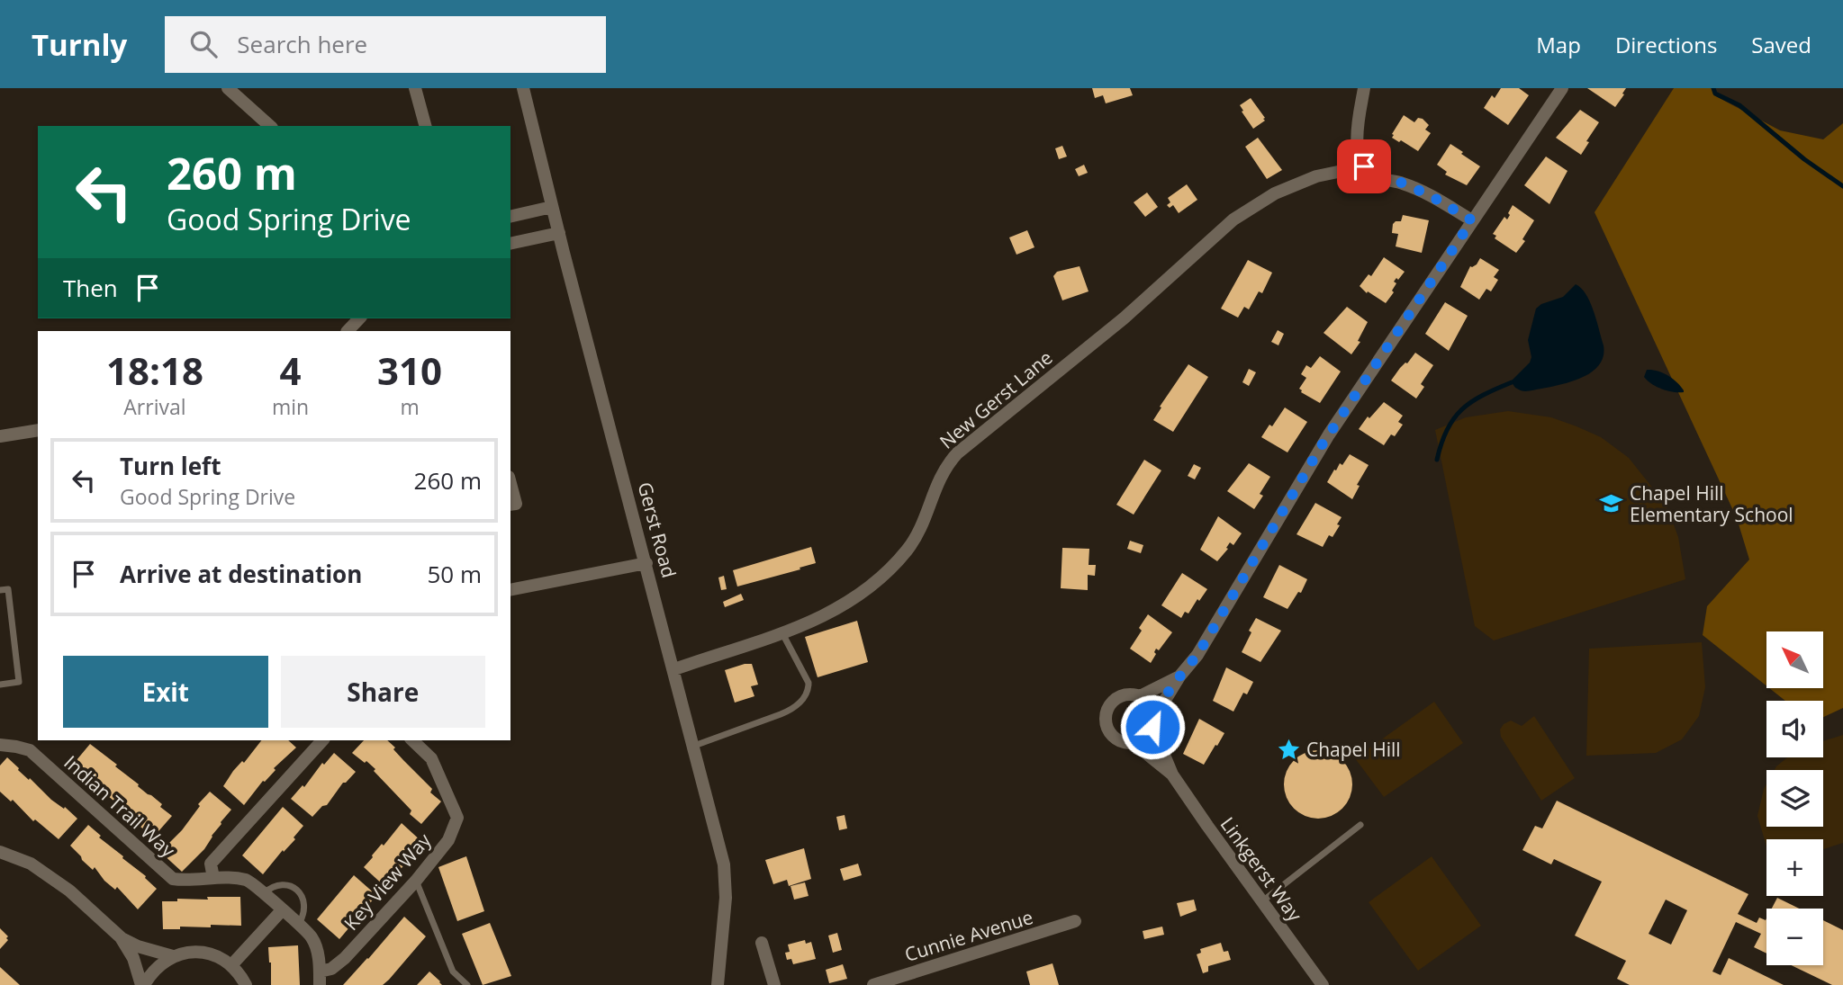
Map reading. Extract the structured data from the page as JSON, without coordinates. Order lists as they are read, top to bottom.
{
  "streets": {
    "street": [
      "New Gerst Lane",
      "Gerst Road",
      "Indian Trail Way",
      "Linkgerst Way",
      "Key View Way",
      "Cunnie Avenue"
    ]
  },
  "crossings": [
    ["New Gerst Lane", "Gerst Road"],
    ["Indian Trail Way", "Key View Way"]
  ],
  "places": {
    "school or university": ["Chapel Hill Elementary School"],
    "place": ["Chapel Hill"]
  },
  "north": "top left",
  "page": {
    "header": "Turnly",
    "search": "Search here",
    "nav": ["Map", "Directions", "Saved"],
    "turn": ["260 m", "Good Spring Drive"],
    "then": "Then",
    "eta": [
      "18:18",
      "Arrival",
      "4",
      "min",
      "310",
      "m"
    ],
    "list": [
      {
        "name": "Turn left",
        "note": "Good Spring Drive",
        "value": "260 m"
      },
      {
        "name": "Arrive at destination",
        "value": "50 m"
      }
    ],
    "map_buttons": ["+", "−"],
    "buttons": ["Exit", "Share"]
  }
}
